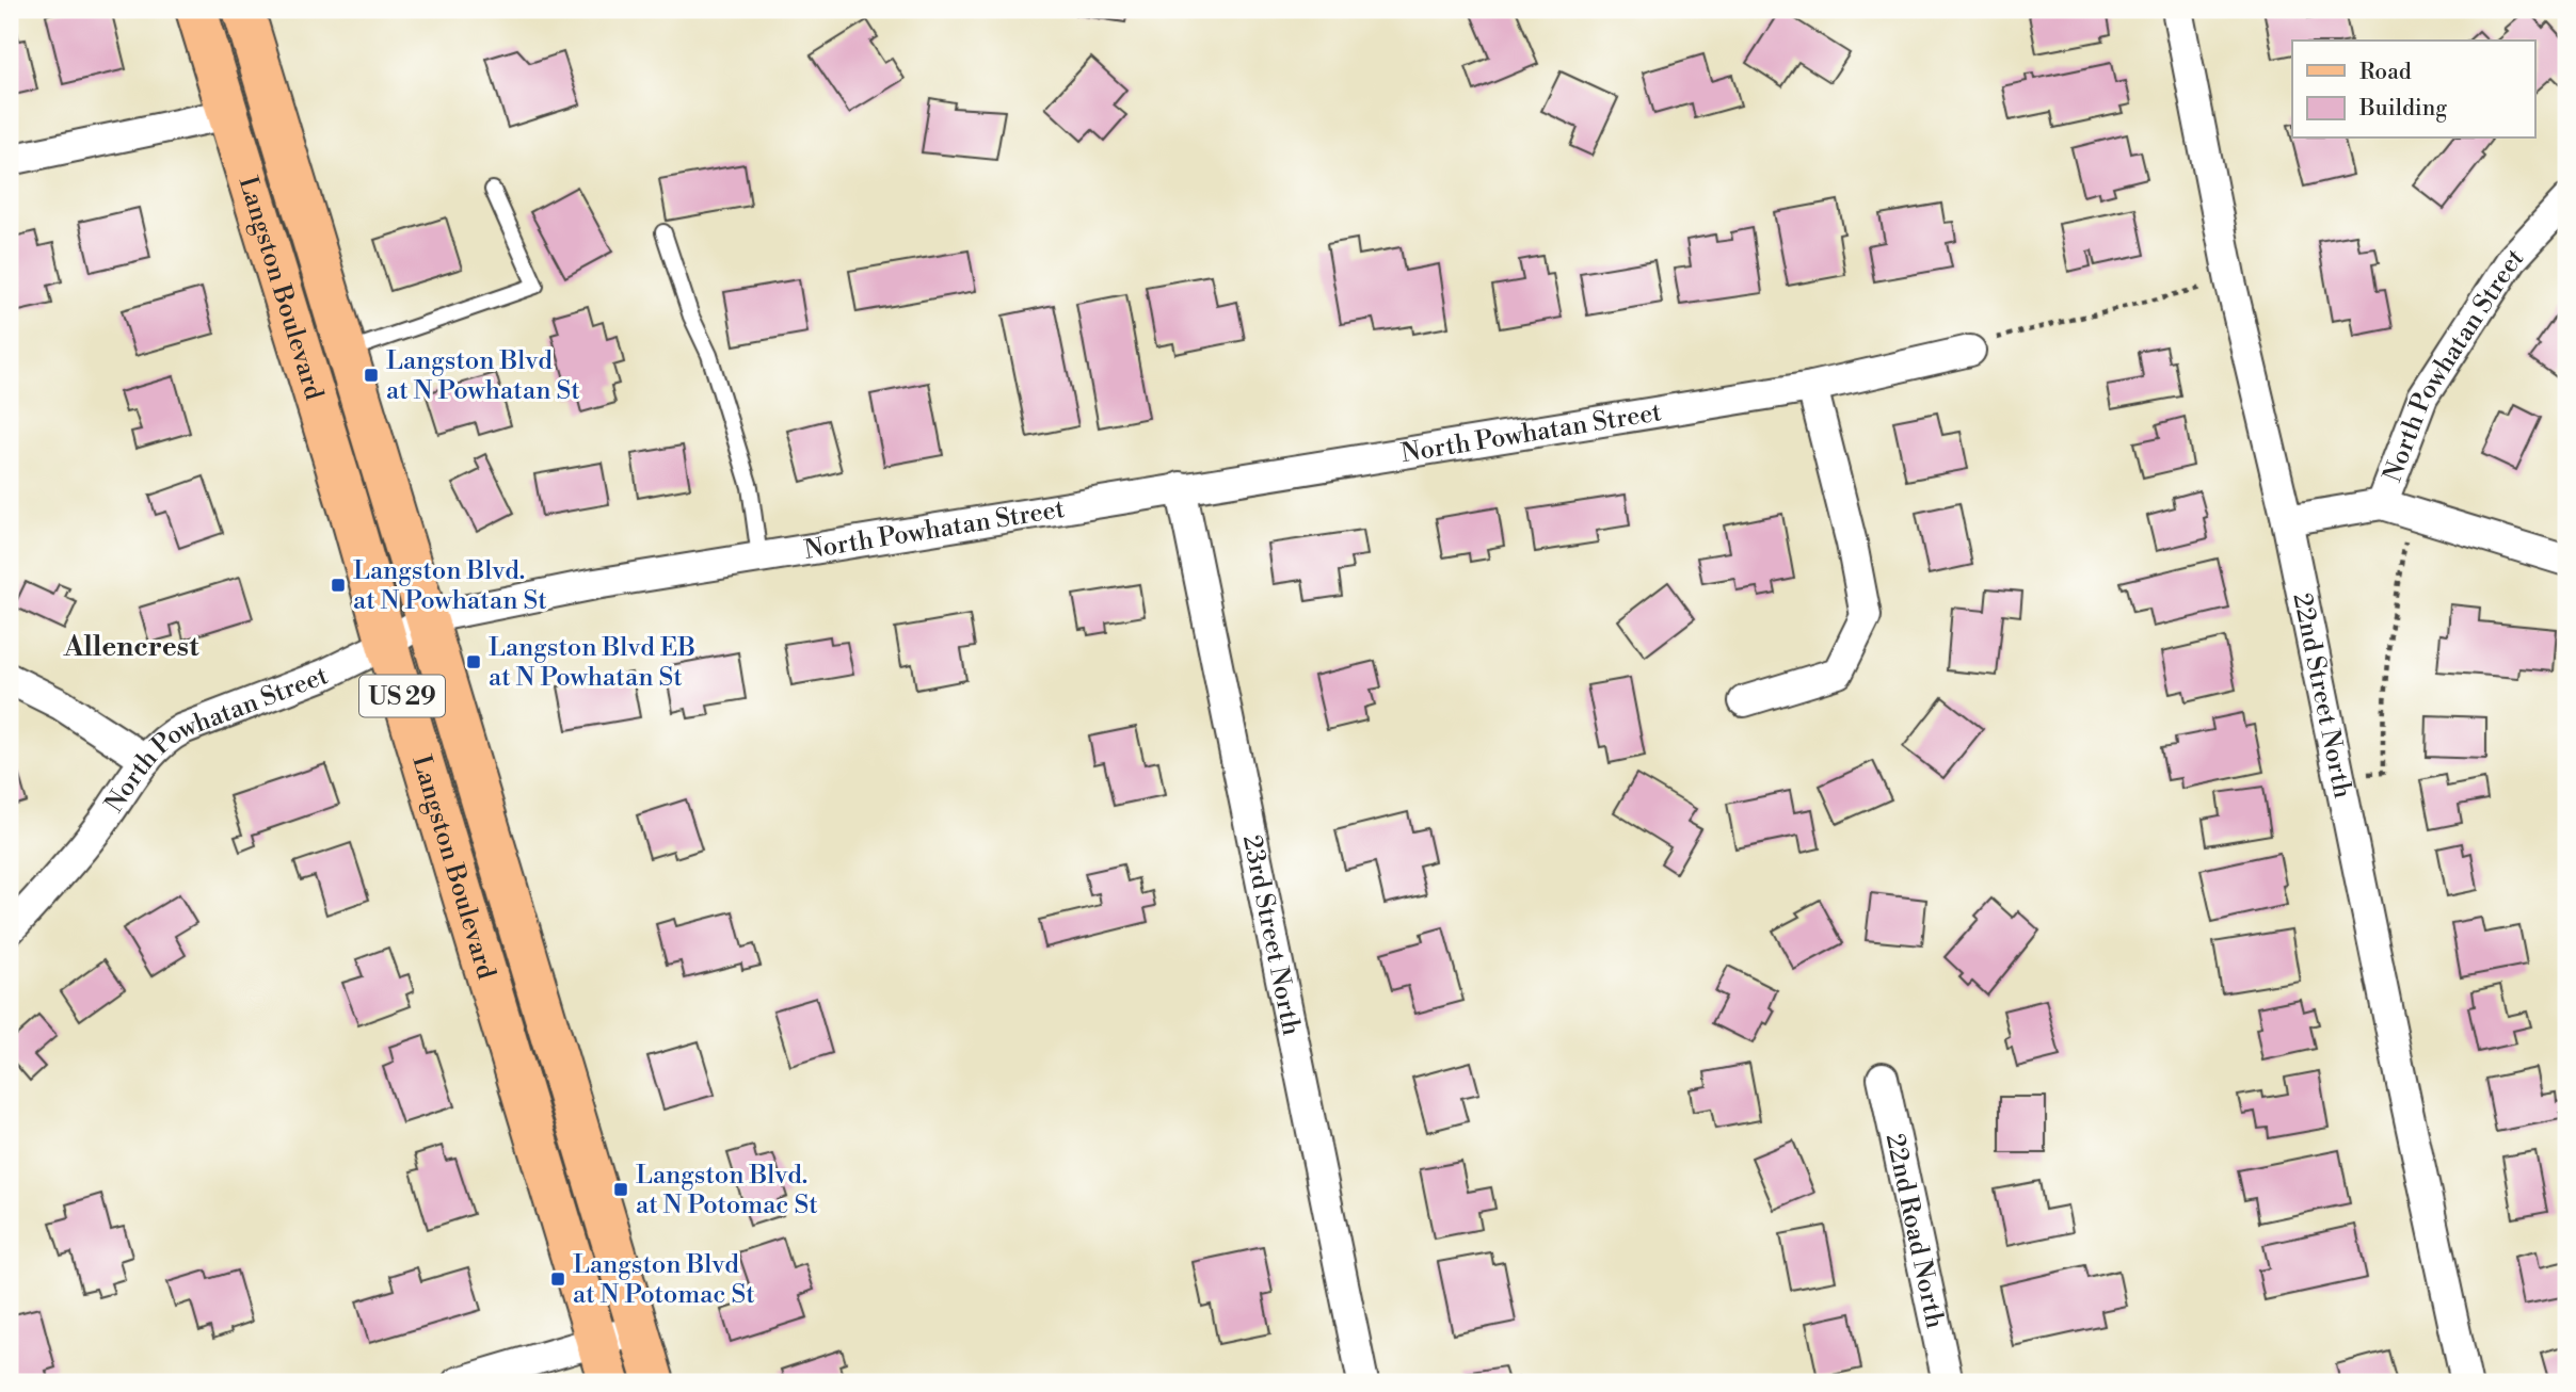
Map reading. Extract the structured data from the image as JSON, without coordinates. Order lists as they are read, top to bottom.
{
  "streets": {
    "main road": ["Langston Boulevard", "US 29"],
    "street": [
      "North Powhatan Street",
      "22nd Street North",
      "23rd Street North",
      "22nd Road North"
    ]
  },
  "crossings": [
    ["Langston Boulevard", "North Powhatan Street"],
    ["North Powhatan Street", "23rd Street North"]
  ],
  "districts": ["Allencrest"],
  "places": {
    "transit": [
      "Langston Blvd at N Powhatan St",
      "Langston Blvd. at N Powhatan St",
      "Langston Blvd EB at N Powhatan St",
      "Langston Blvd. at N Potomac St",
      "Langston Blvd at N Potomac St"
    ]
  },
  "legend": ["Road", "Building"]
}
